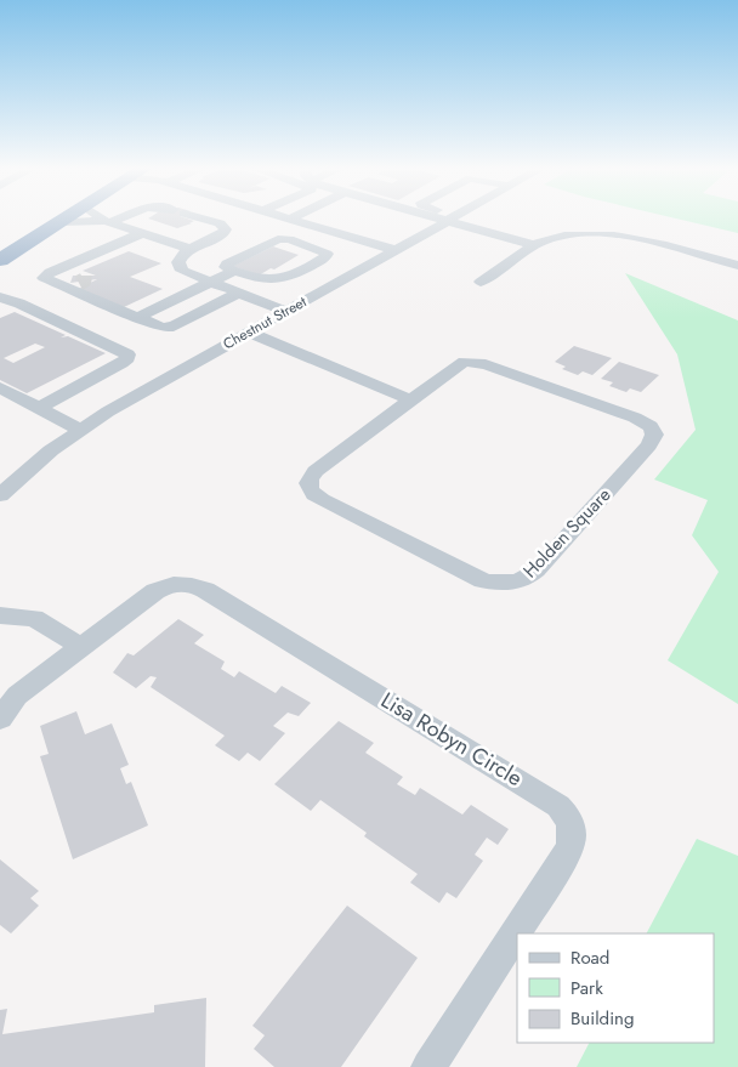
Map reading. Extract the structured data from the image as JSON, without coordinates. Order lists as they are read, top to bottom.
{
  "streets": {
    "street": ["Chestnut Street", "Holden Square", "Lisa Robyn Circle"]
  },
  "legend": ["Road", "Park", "Building"]
}
